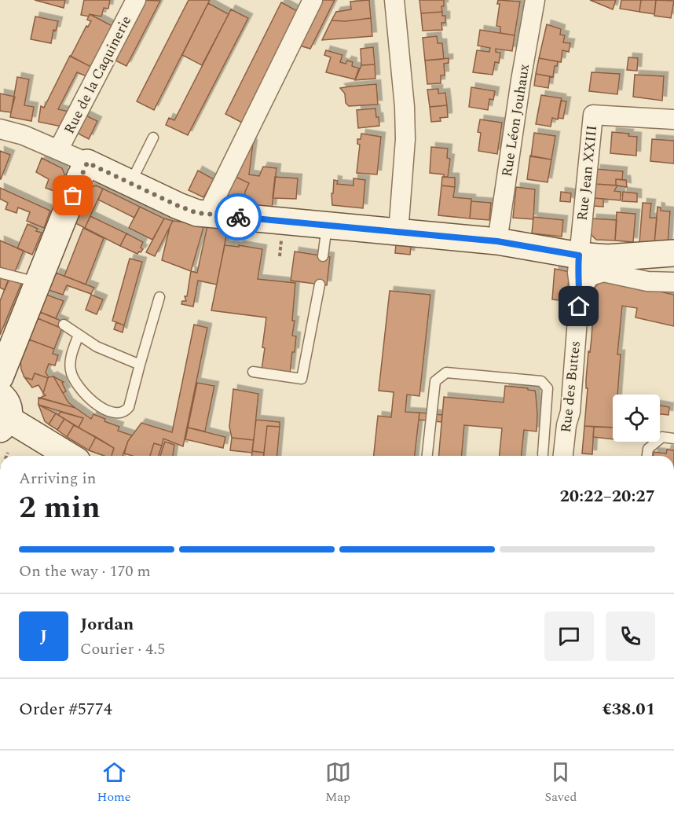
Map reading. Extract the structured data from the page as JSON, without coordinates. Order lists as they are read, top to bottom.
{
  "streets": {
    "street": [
      "Rue de la Caquinerie",
      "Rue Léon Jouhaux",
      "Rue Jean XXIII",
      "Rue des Buttes"
    ]
  },
  "crossings": [
    ["Rue Jean XXIII", "Rue des Buttes"]
  ],
  "page": {
    "heading": ["2 min", "Arriving in", "20:22–20:27"],
    "panel": [
      "Jordan",
      "Courier · 4.5",
      "Order #5774",
      "€38.01"
    ],
    "bar": "On the way · 170 m",
    "round": "J",
    "tabs": ["Home", "Map", "Saved"]
  }
}
